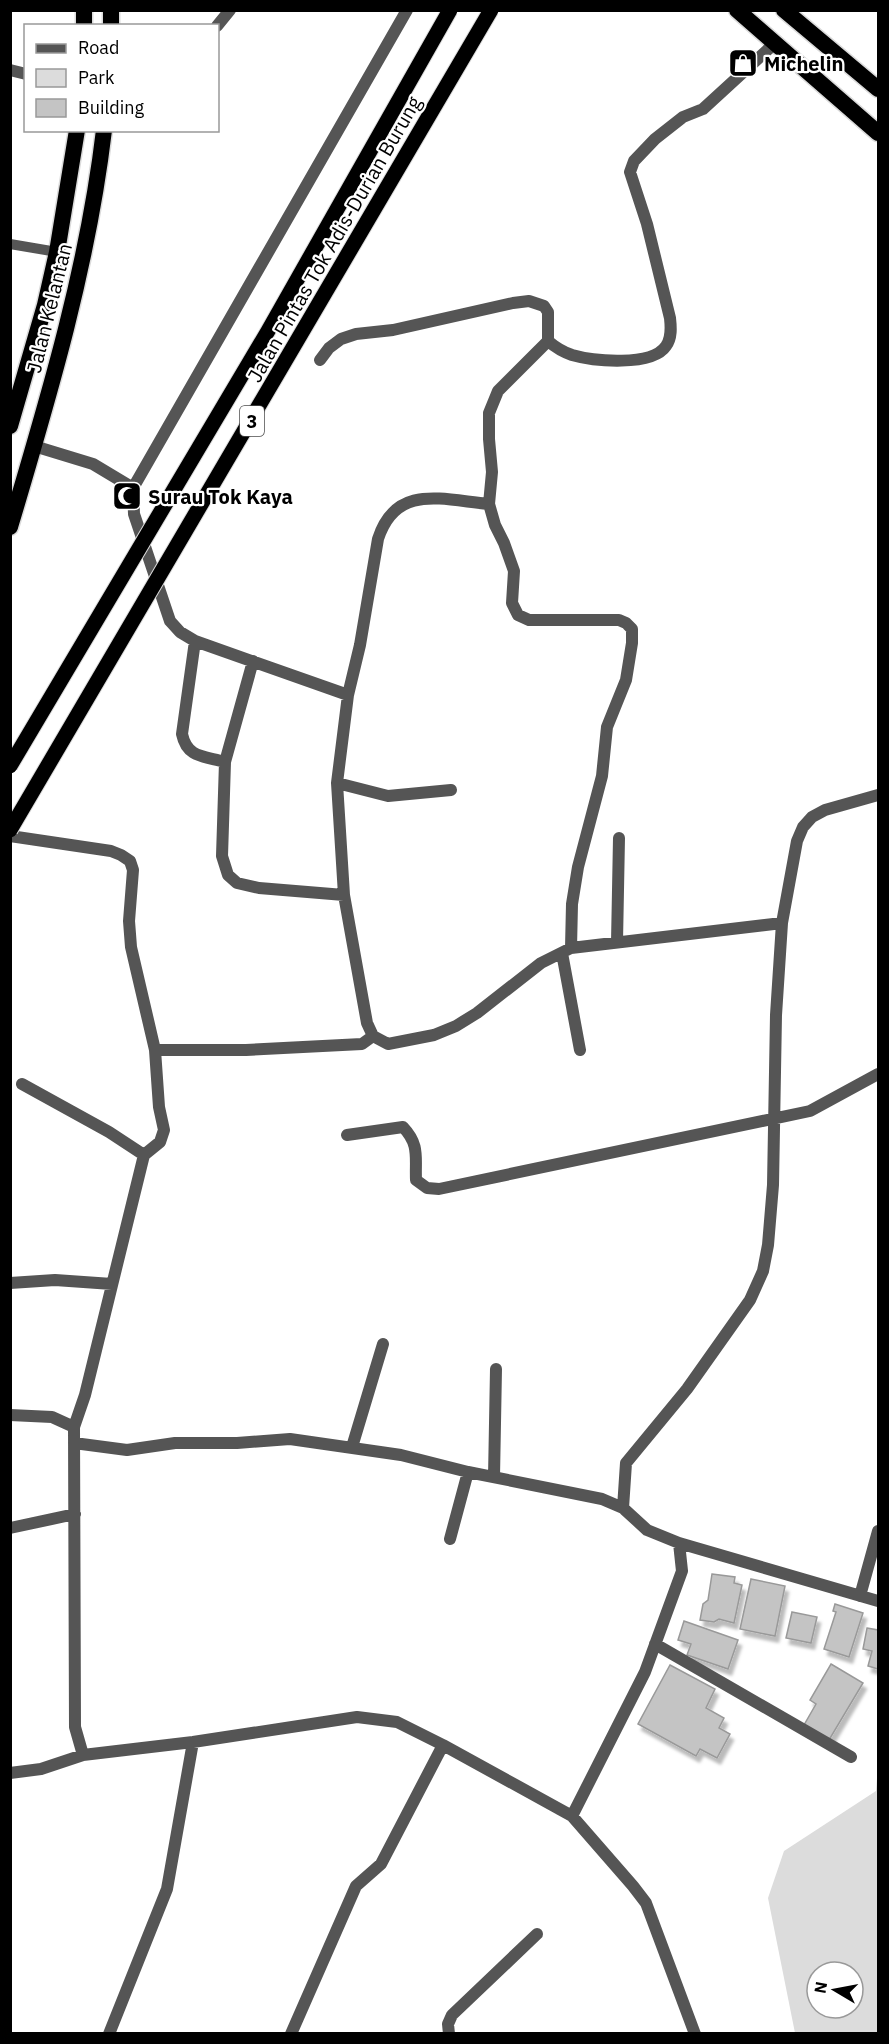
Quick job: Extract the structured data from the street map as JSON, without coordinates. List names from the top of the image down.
{
  "streets": {
    "highway": ["Jalan Kelantan"],
    "main road": ["Jalan Pintas Tok Adis-Durian Burung", "3"]
  },
  "places": {
    "shop": ["Michelin"],
    "mosque": ["Surau Tok Kaya"]
  },
  "legend": ["Road", "Park", "Building"],
  "north": "left"
}
